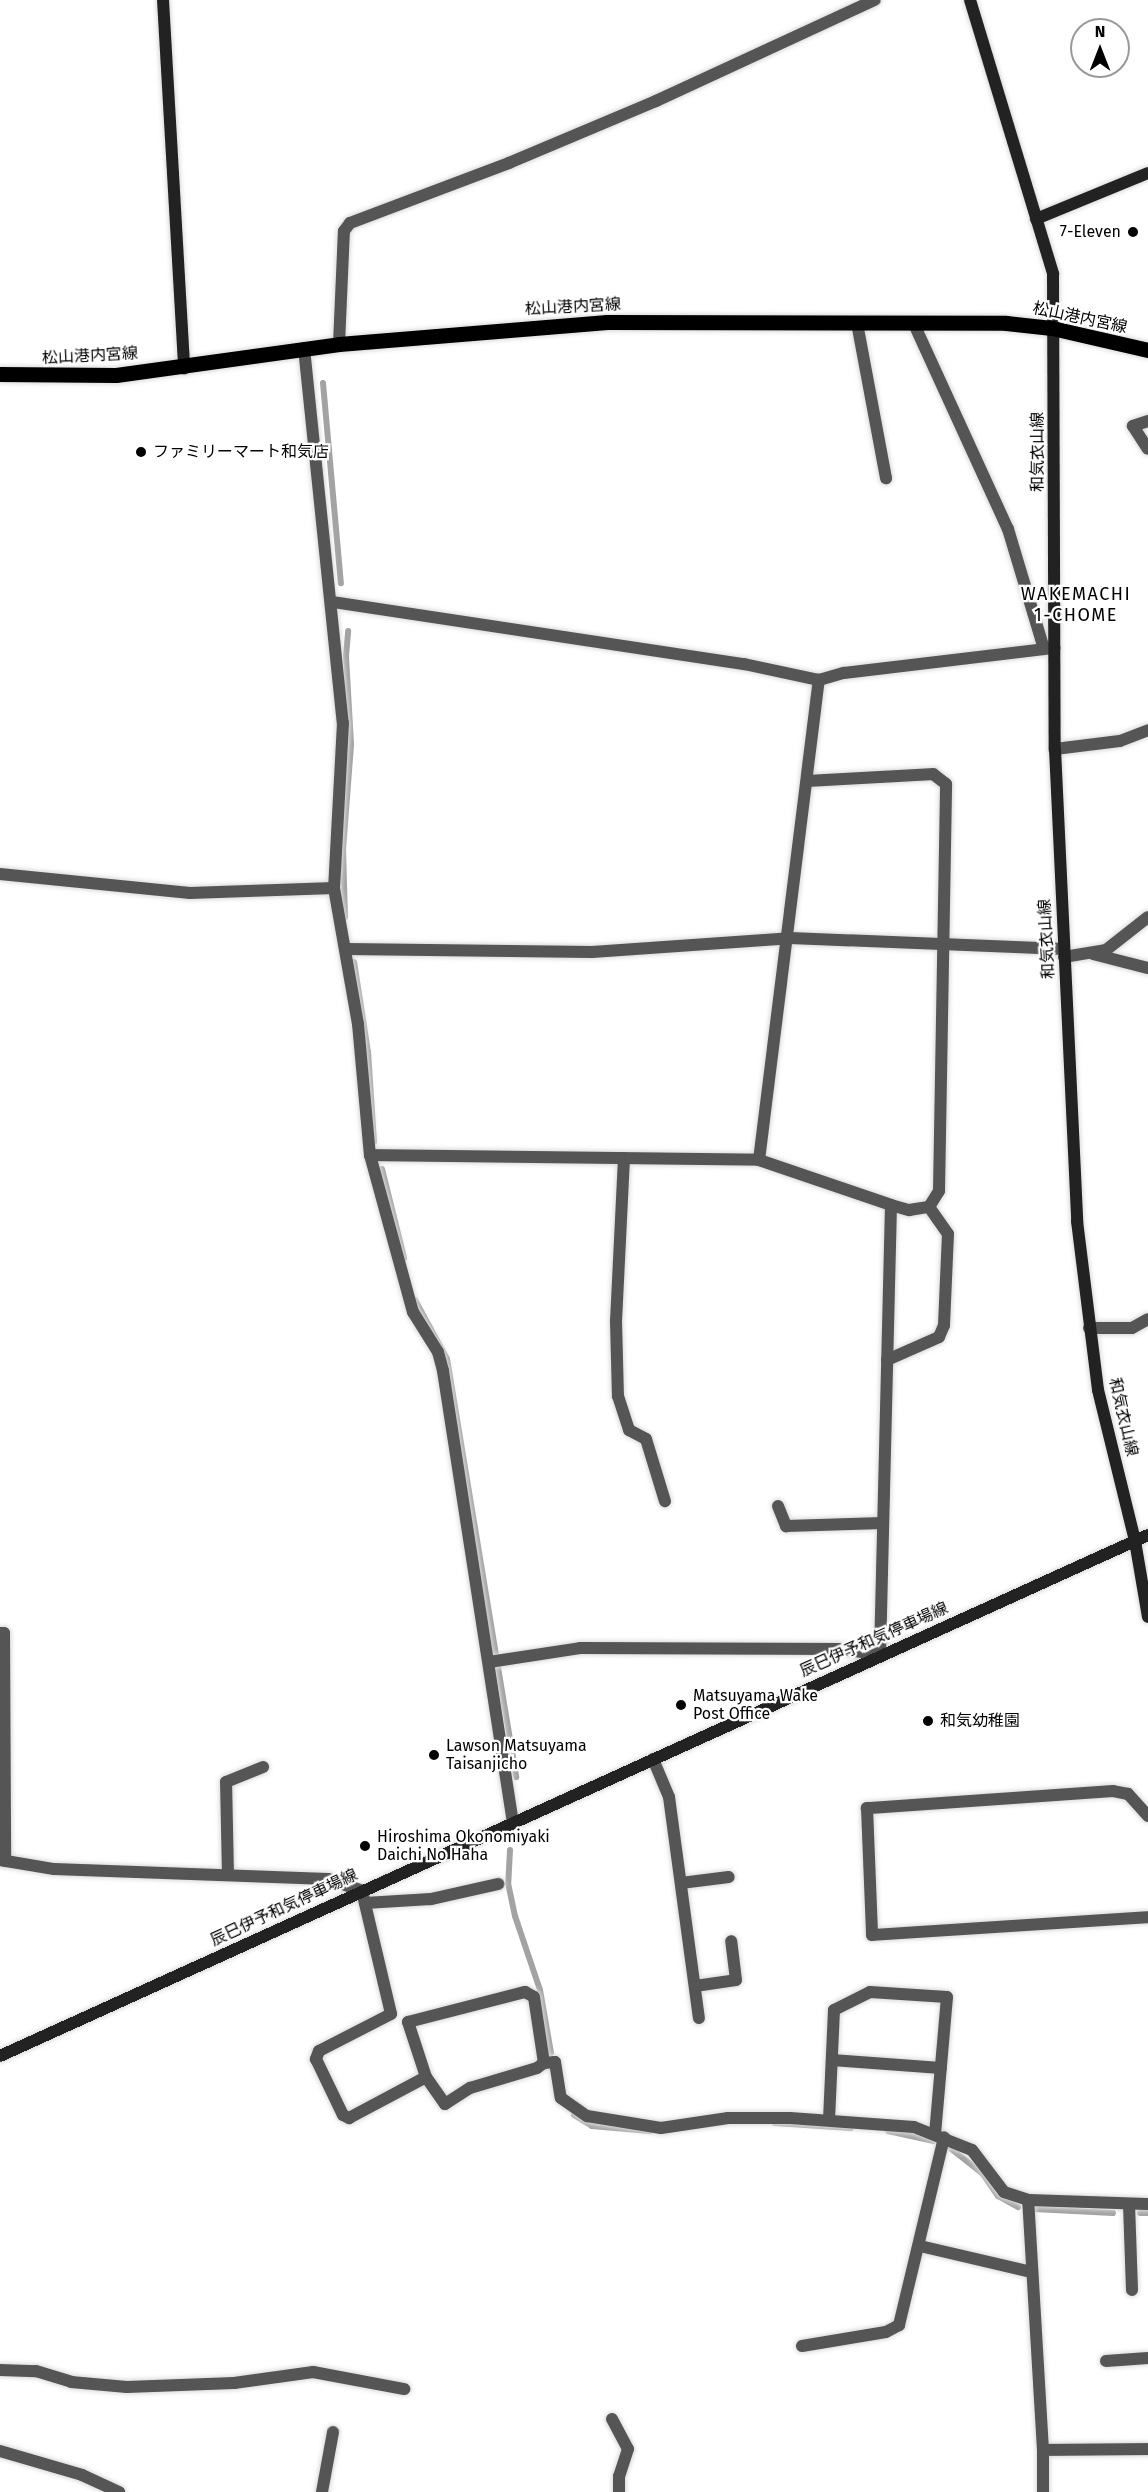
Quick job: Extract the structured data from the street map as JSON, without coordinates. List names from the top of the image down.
{
  "streets": {
    "main road": ["松山港内宮線", "和気衣山線", "辰巳伊予和気停車場線"]
  },
  "crossings": [
    ["松山港内宮線", "和気衣山線"],
    ["和気衣山線", "辰巳伊予和気停車場線"]
  ],
  "districts": ["WAKEMACHI 1-CHOME"],
  "places": [
    "7-Eleven",
    "ファミリーマート和気店",
    "Matsuyama Wake Post Office",
    "和気幼稚園",
    "Lawson Matsuyama Taisanjicho",
    "Hiroshima Okonomiyaki Daichi No Haha"
  ],
  "north": "top"
}
